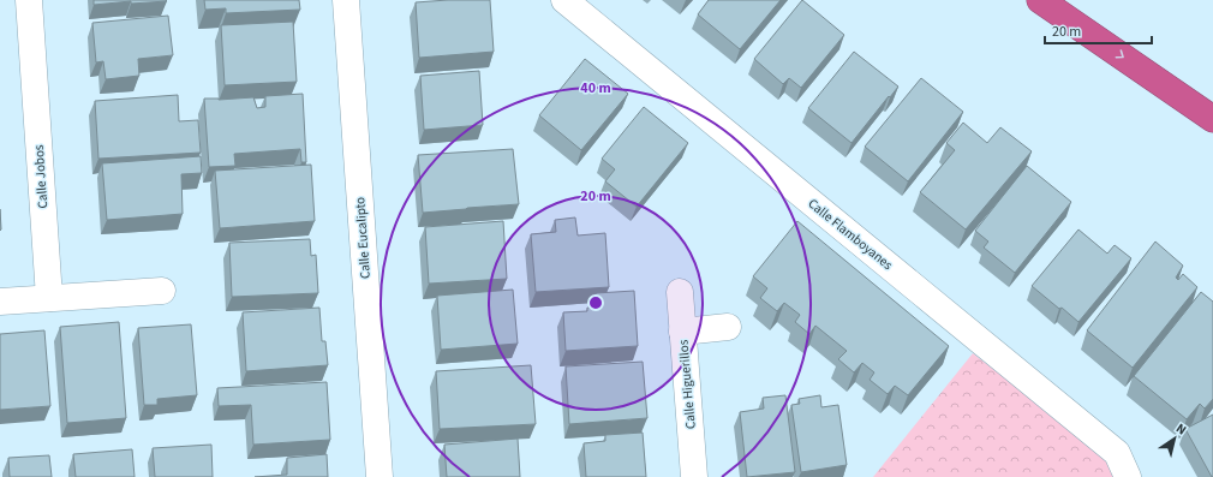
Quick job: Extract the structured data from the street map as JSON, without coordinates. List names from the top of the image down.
{
  "streets": {
    "street": [
      "Calle Jobos",
      "Calle Flamboyanes",
      "Calle Eucalipto",
      "Calle Higuerillos"
    ]
  },
  "scale_bar": "20 m",
  "north": "top right",
  "rings": ["40 m", "20 m"]
}
